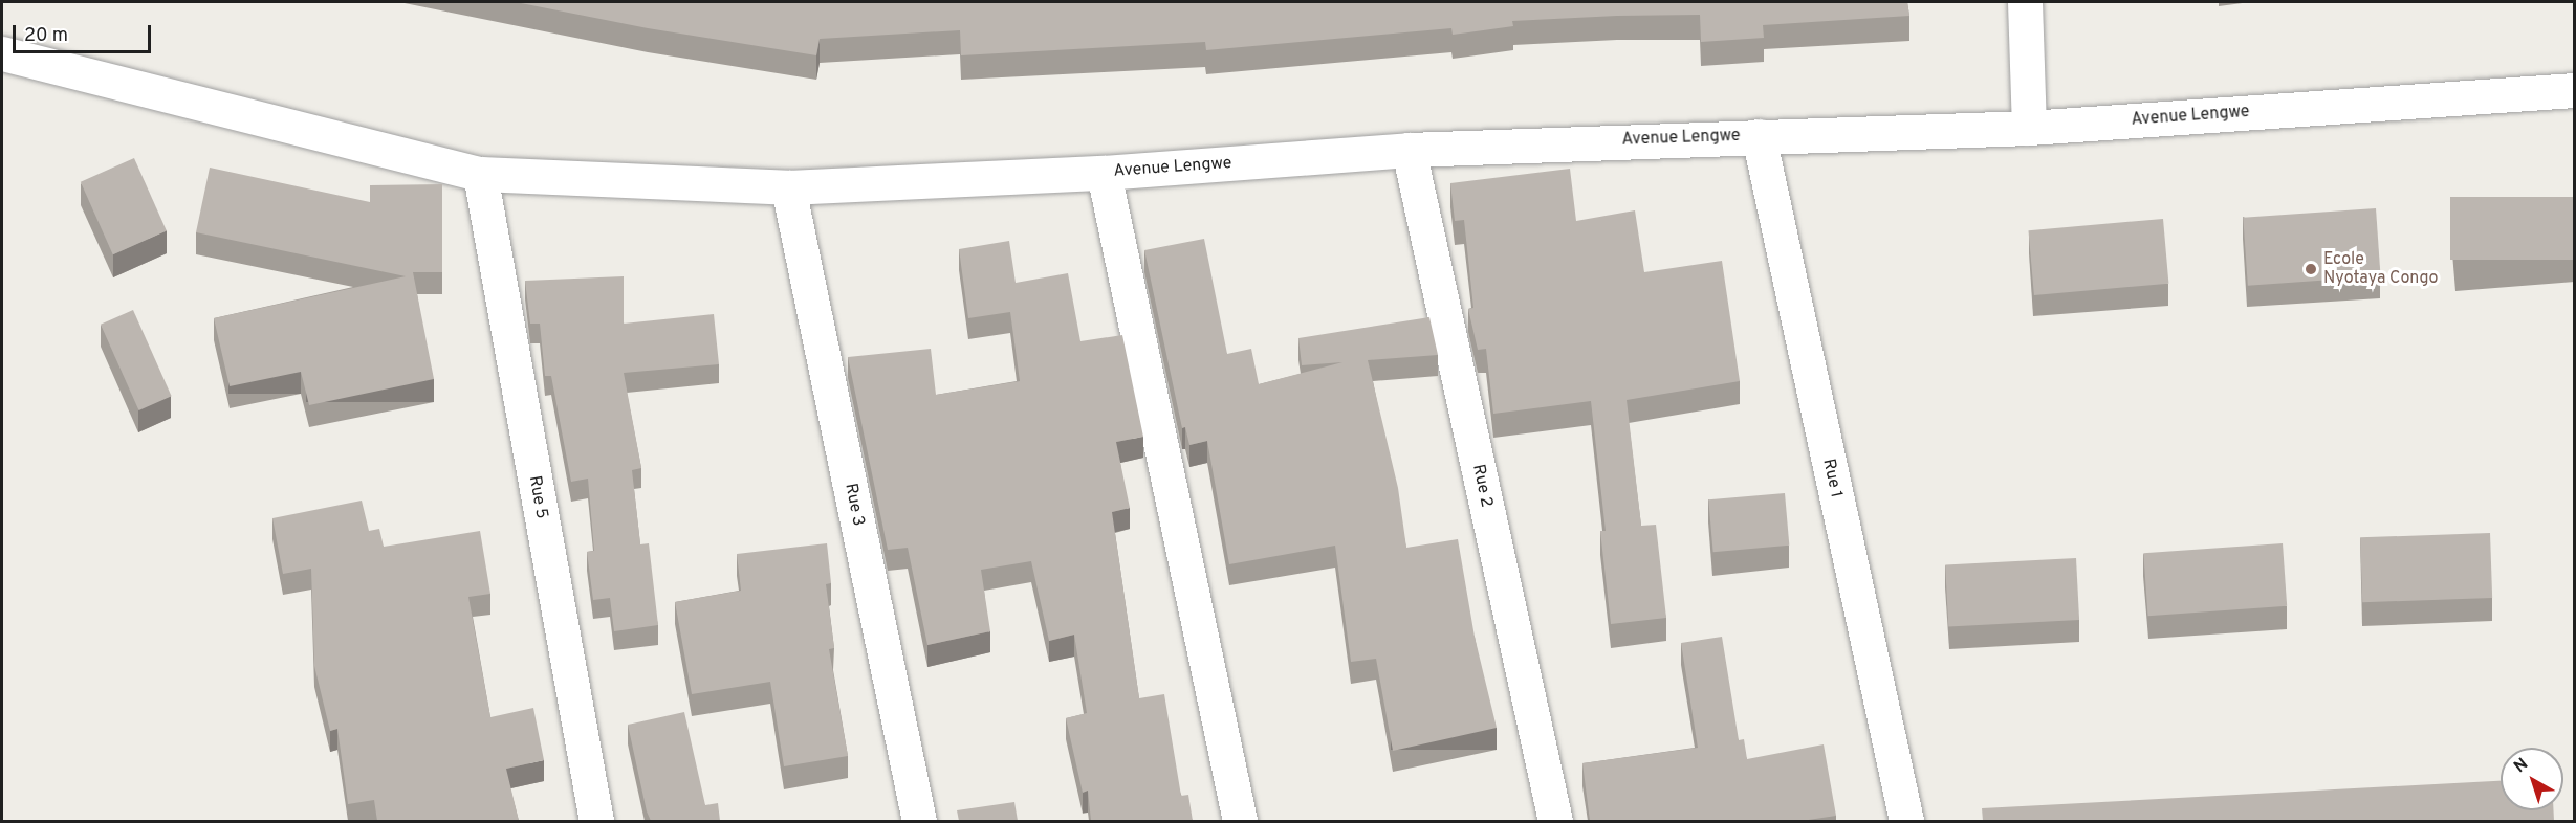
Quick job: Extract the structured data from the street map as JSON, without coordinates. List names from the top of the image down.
{
  "streets": {
    "street": [
      "Avenue Lengwe",
      "Rue 1",
      "Rue 2",
      "Rue 5",
      "Rue 3"
    ]
  },
  "crossings": [
    ["Avenue Lengwe", "Rue 1"],
    ["Avenue Lengwe", "Rue 2"],
    ["Avenue Lengwe", "Rue 5"],
    ["Avenue Lengwe", "Rue 3"]
  ],
  "places": ["Ecole Nyotaya Congo"],
  "scale_bar": "20 m",
  "north": "top left"
}
